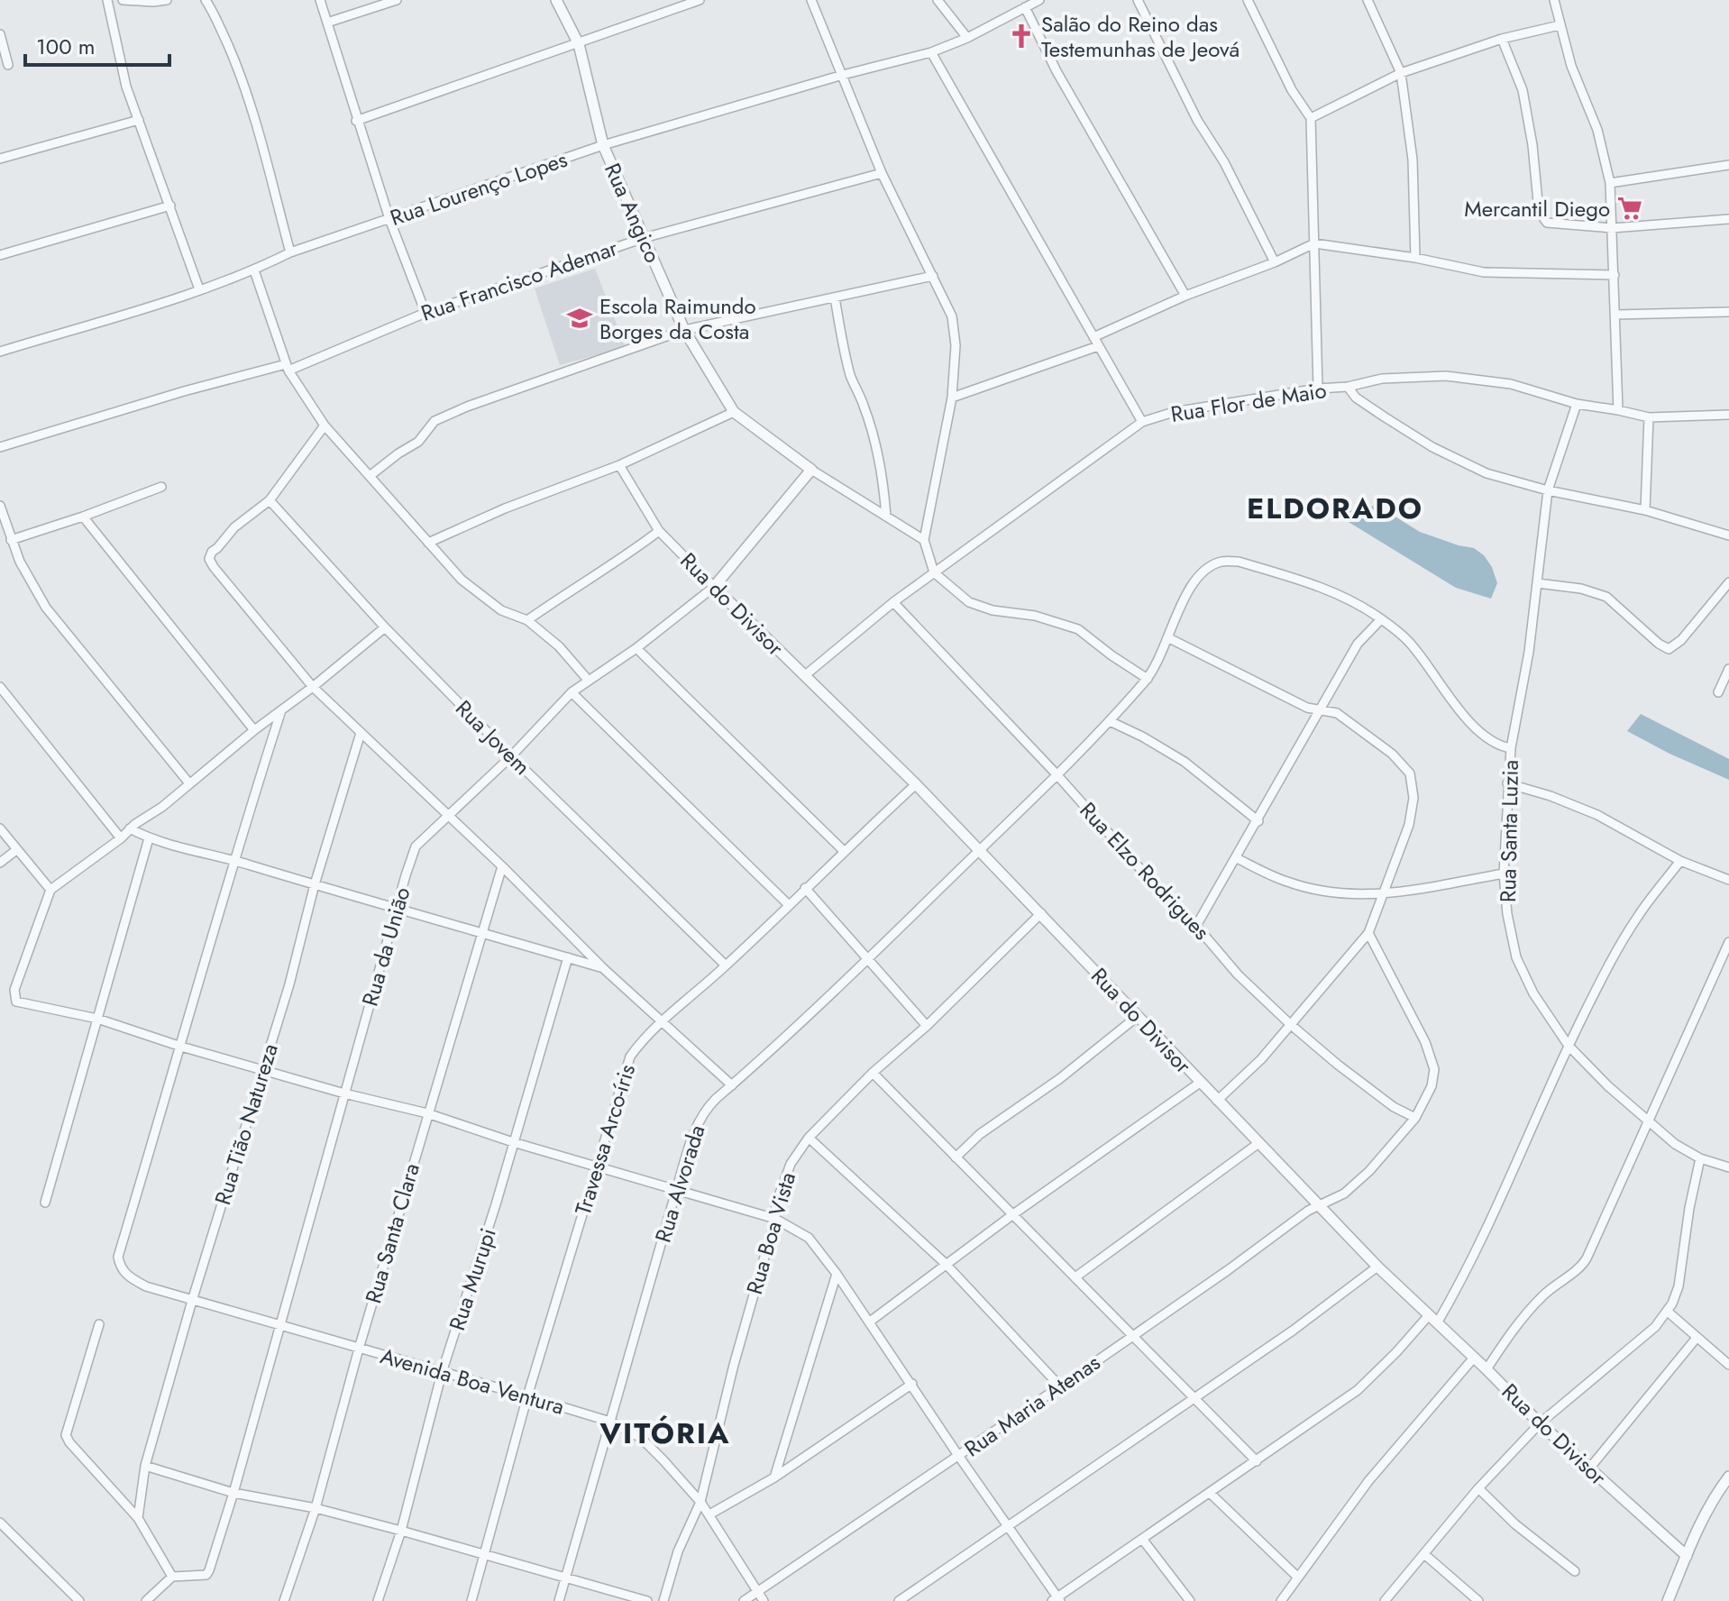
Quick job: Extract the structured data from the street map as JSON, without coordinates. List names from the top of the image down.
{
  "streets": {
    "street": [
      "Rua Lourenço Lopes",
      "Rua Angico",
      "Rua Francisco Ademar",
      "Rua Flor de Maio",
      "Rua do Divisor",
      "Rua Jovem",
      "Rua Santa Luzia",
      "Rua Elzo Rodrigues",
      "Rua da União",
      "Rua Tião Natureza",
      "Travessa Arco-íris",
      "Rua Alvorada",
      "Rua Santa Clara",
      "Rua Boa Vista",
      "Rua Murupi",
      "Avenida Boa Ventura",
      "Rua Maria Atenas"
    ]
  },
  "crossings": [
    ["Rua Lourenço Lopes", "Rua Angico"],
    ["Rua Angico", "Rua Francisco Ademar"],
    ["Rua Angico", "Rua da União"],
    ["Rua Flor de Maio", "Rua do Divisor"],
    ["Rua Flor de Maio", "Rua Santa Luzia"],
    ["Rua Flor de Maio", "Rua Elzo Rodrigues"],
    ["Rua do Divisor", "Rua da União"],
    ["Rua do Divisor", "Travessa Arco-íris"],
    ["Rua do Divisor", "Rua Alvorada"],
    ["Rua do Divisor", "Rua Boa Vista"],
    ["Rua do Divisor", "Rua Maria Atenas"],
    ["Rua Jovem", "Rua da União"],
    ["Rua Jovem", "Travessa Arco-íris"],
    ["Rua Elzo Rodrigues", "Rua Alvorada"],
    ["Rua Elzo Rodrigues", "Rua Maria Atenas"],
    ["Rua da União", "Avenida Boa Ventura"],
    ["Rua Tião Natureza", "Avenida Boa Ventura"],
    ["Travessa Arco-íris", "Avenida Boa Ventura"],
    ["Rua Alvorada", "Avenida Boa Ventura"],
    ["Rua Santa Clara", "Avenida Boa Ventura"],
    ["Rua Boa Vista", "Avenida Boa Ventura"],
    ["Rua Murupi", "Avenida Boa Ventura"],
    ["Avenida Boa Ventura", "Rua Maria Atenas"]
  ],
  "districts": ["ELDORADO", "VITÓRIA"],
  "places": {
    "church": ["Salão do Reino das Testemunhas de Jeová"],
    "supermarket": ["Mercantil Diego"],
    "school or university": ["Escola Raimundo Borges da Costa"]
  },
  "scale_bar": "100 m"
}
